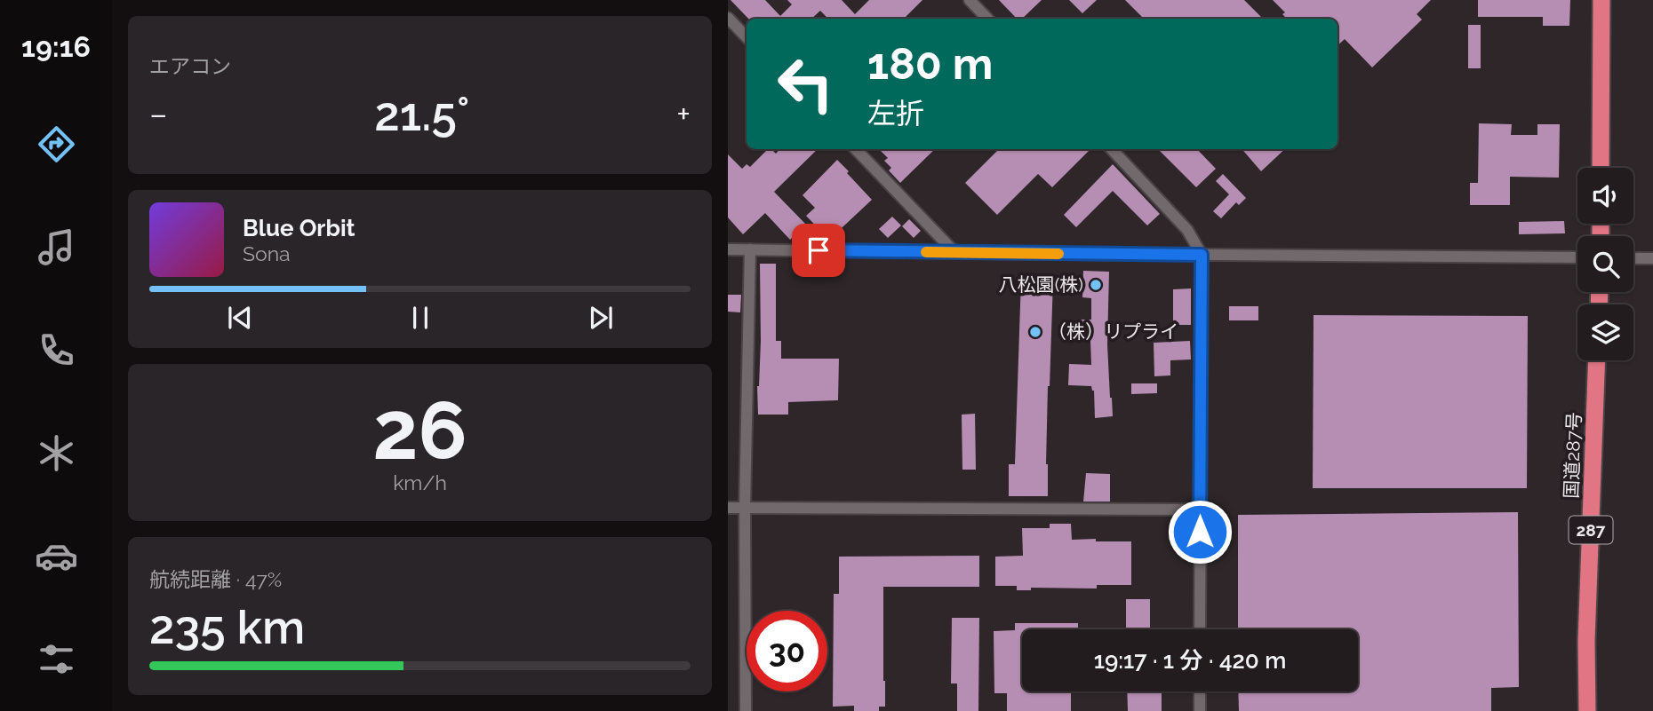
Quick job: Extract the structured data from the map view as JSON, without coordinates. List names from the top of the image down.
{
  "streets": {
    "highway": ["国道287号", "287"]
  },
  "places": ["八松園(株)", "（株）リプライ"],
  "page": {
    "tabs": "19:16",
    "tile": [
      "エアコン",
      ["26", "km/h"],
      ["航続距離 · 47%", "235 km"]
    ],
    "turn": ["180 m", "左折"],
    "heat": ["−", "21.5°", "+"],
    "song": ["Blue Orbit", "Sona"],
    "limit": "30",
    "trip": "19:17 · 1 分 · 420 m"
  }
}
